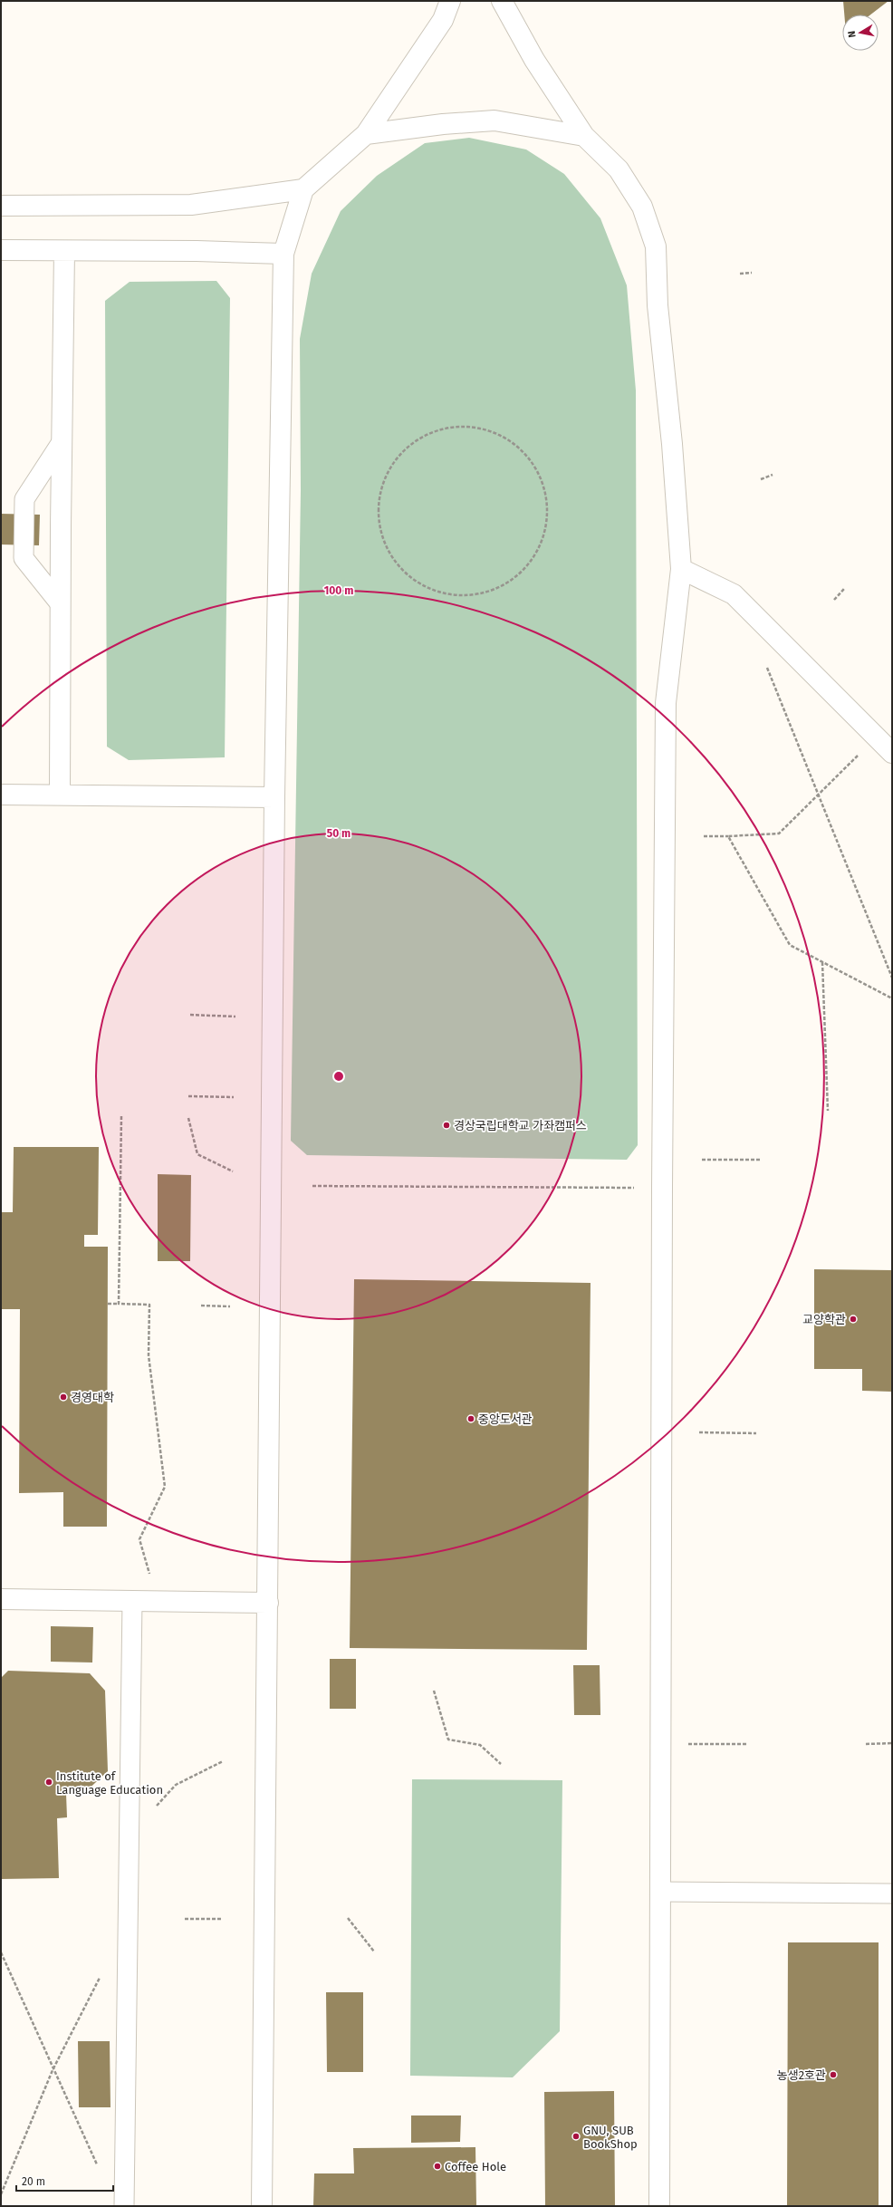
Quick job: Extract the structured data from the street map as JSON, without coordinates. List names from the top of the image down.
{
  "places": [
    "경상국립대학교 가좌캠퍼스",
    "교양학관",
    "경영대학",
    "중앙도서관",
    "Institute of Language Education",
    "농생2호관",
    "GNU, SUB BookShop",
    "Coffee Hole"
  ],
  "scale_bar": "20 m",
  "north": "left",
  "rings": ["100 m", "50 m"]
}
